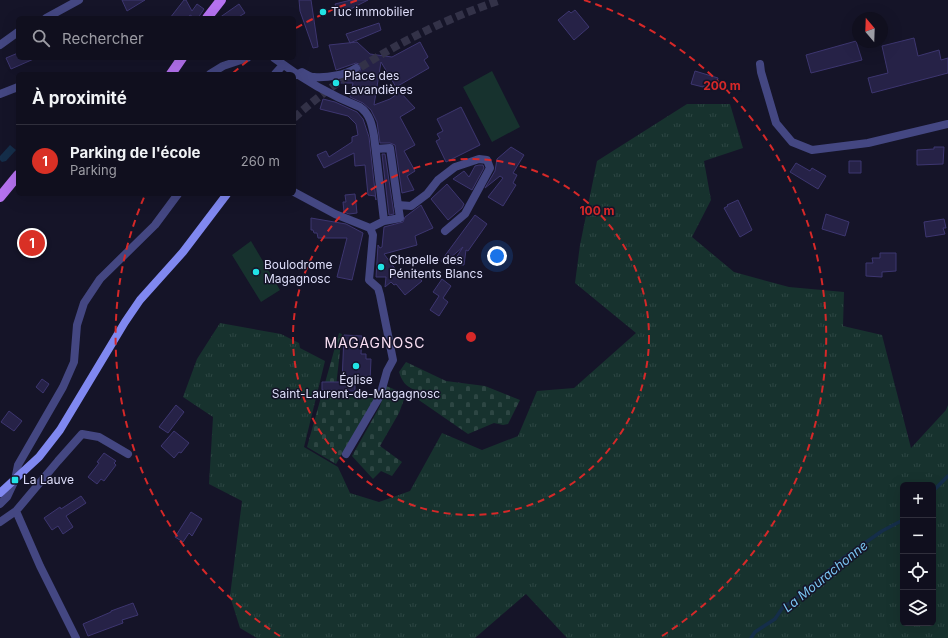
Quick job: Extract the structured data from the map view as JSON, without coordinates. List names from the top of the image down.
{
  "districts": ["MAGAGNOSC"],
  "water": ["La Mourachonne"],
  "places": {
    "other": [
      "Tuc immobilier",
      "Place des Lavandières",
      "Chapelle des Pénitents Blancs",
      "Boulodrome Magagnosc",
      "Église Saint-Laurent-de-Magagnosc"
    ],
    "transit": ["La Lauve"]
  },
  "north": "top",
  "page": {
    "search": "Rechercher",
    "heading": "À proximité",
    "list": [
      {
        "mark": "1",
        "name": "Parking de l'école",
        "note": "Parking",
        "value": "260 m"
      }
    ],
    "pins": "1",
    "map_buttons": ["+", "−"]
  },
  "rings": ["200 m", "100 m"]
}
